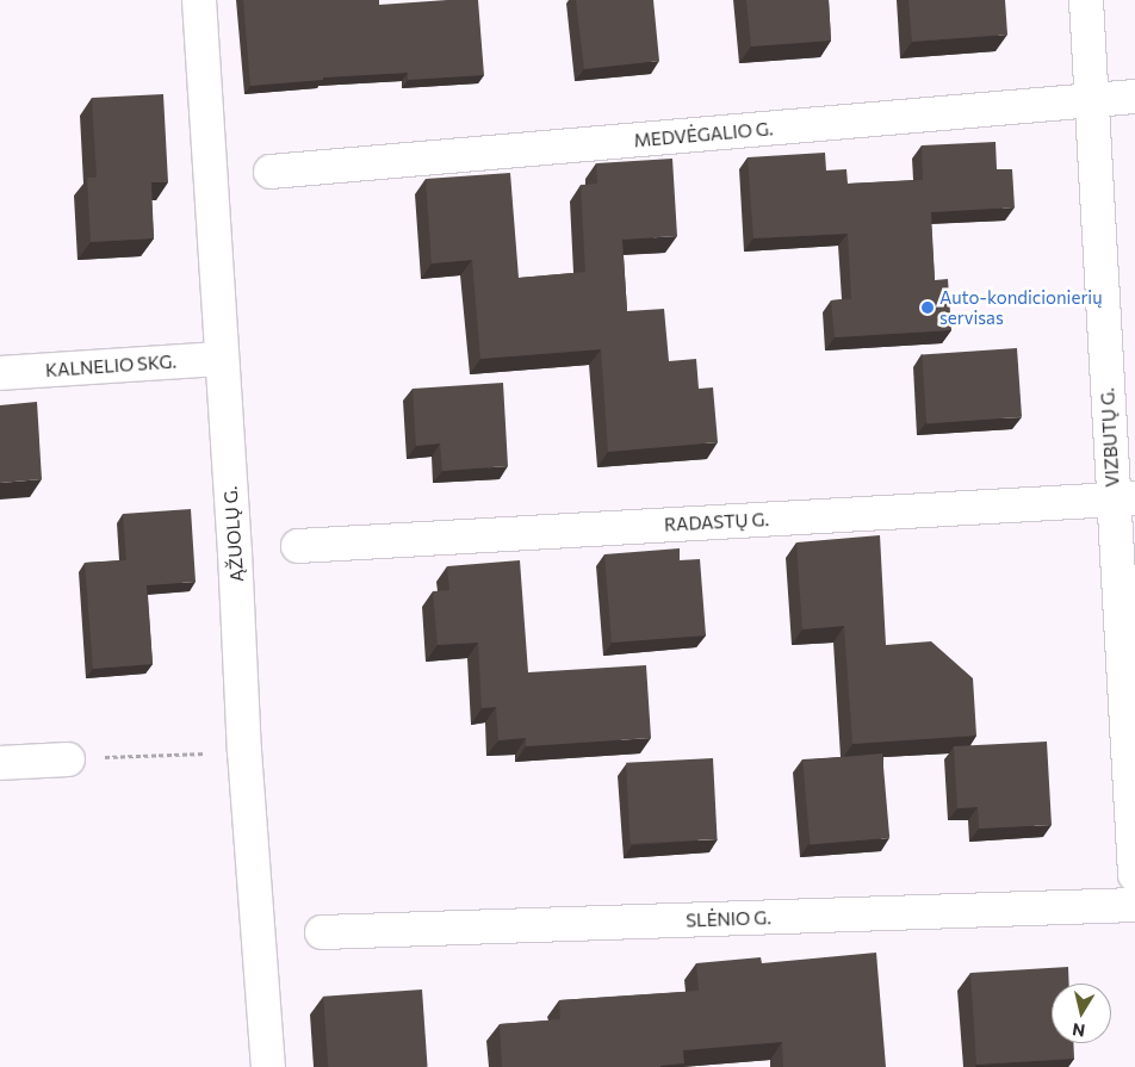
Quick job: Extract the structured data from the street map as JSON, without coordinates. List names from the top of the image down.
{
  "streets": {
    "street": [
      "MEDVĖGALIO G.",
      "KALNELIO SKG.",
      "VIZBUTŲ G.",
      "RADASTŲ G.",
      "ĄŽUOLŲ G.",
      "SLĖNIO G."
    ]
  },
  "crossings": [
    ["MEDVĖGALIO G.", "VIZBUTŲ G."],
    ["KALNELIO SKG.", "ĄŽUOLŲ G."],
    ["VIZBUTŲ G.", "RADASTŲ G."]
  ],
  "places": ["Auto-kondicionierių servisas"],
  "north": "bottom"
}
